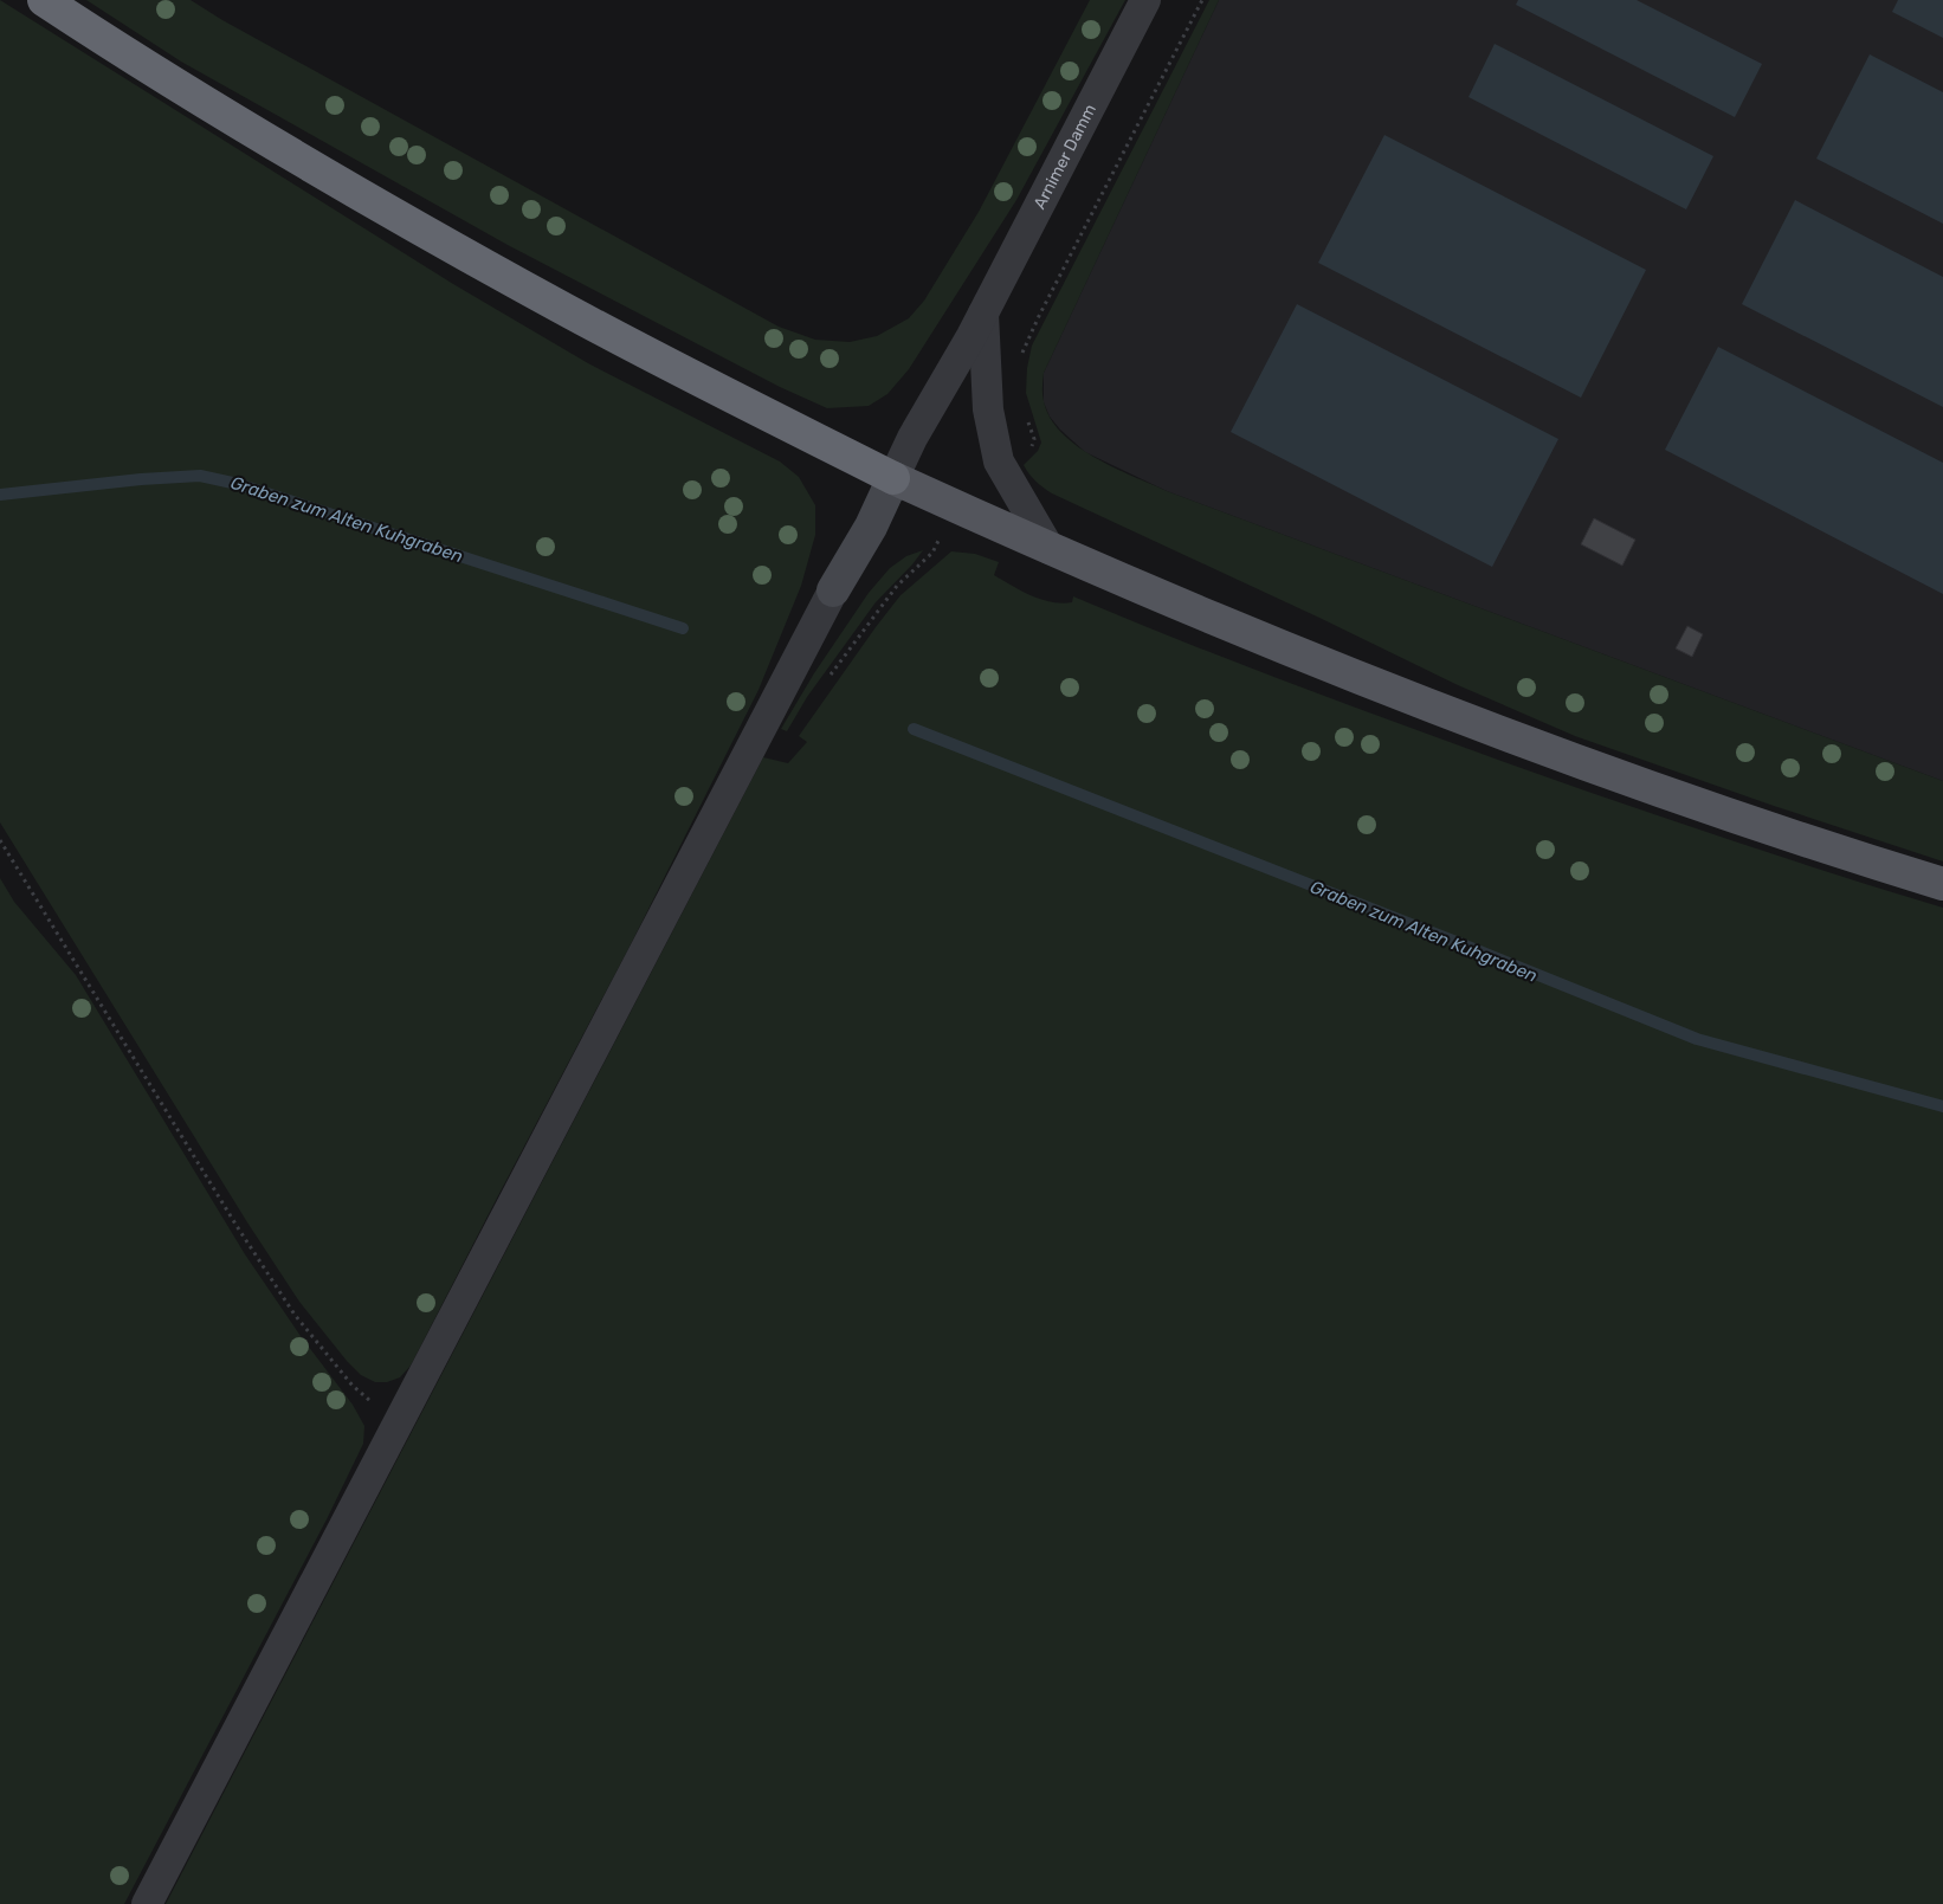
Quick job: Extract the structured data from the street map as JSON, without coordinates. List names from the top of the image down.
{
  "streets": {
    "street": ["Arnimer Damm"]
  },
  "water": ["Graben zum Alten Kuhgraben"]
}
